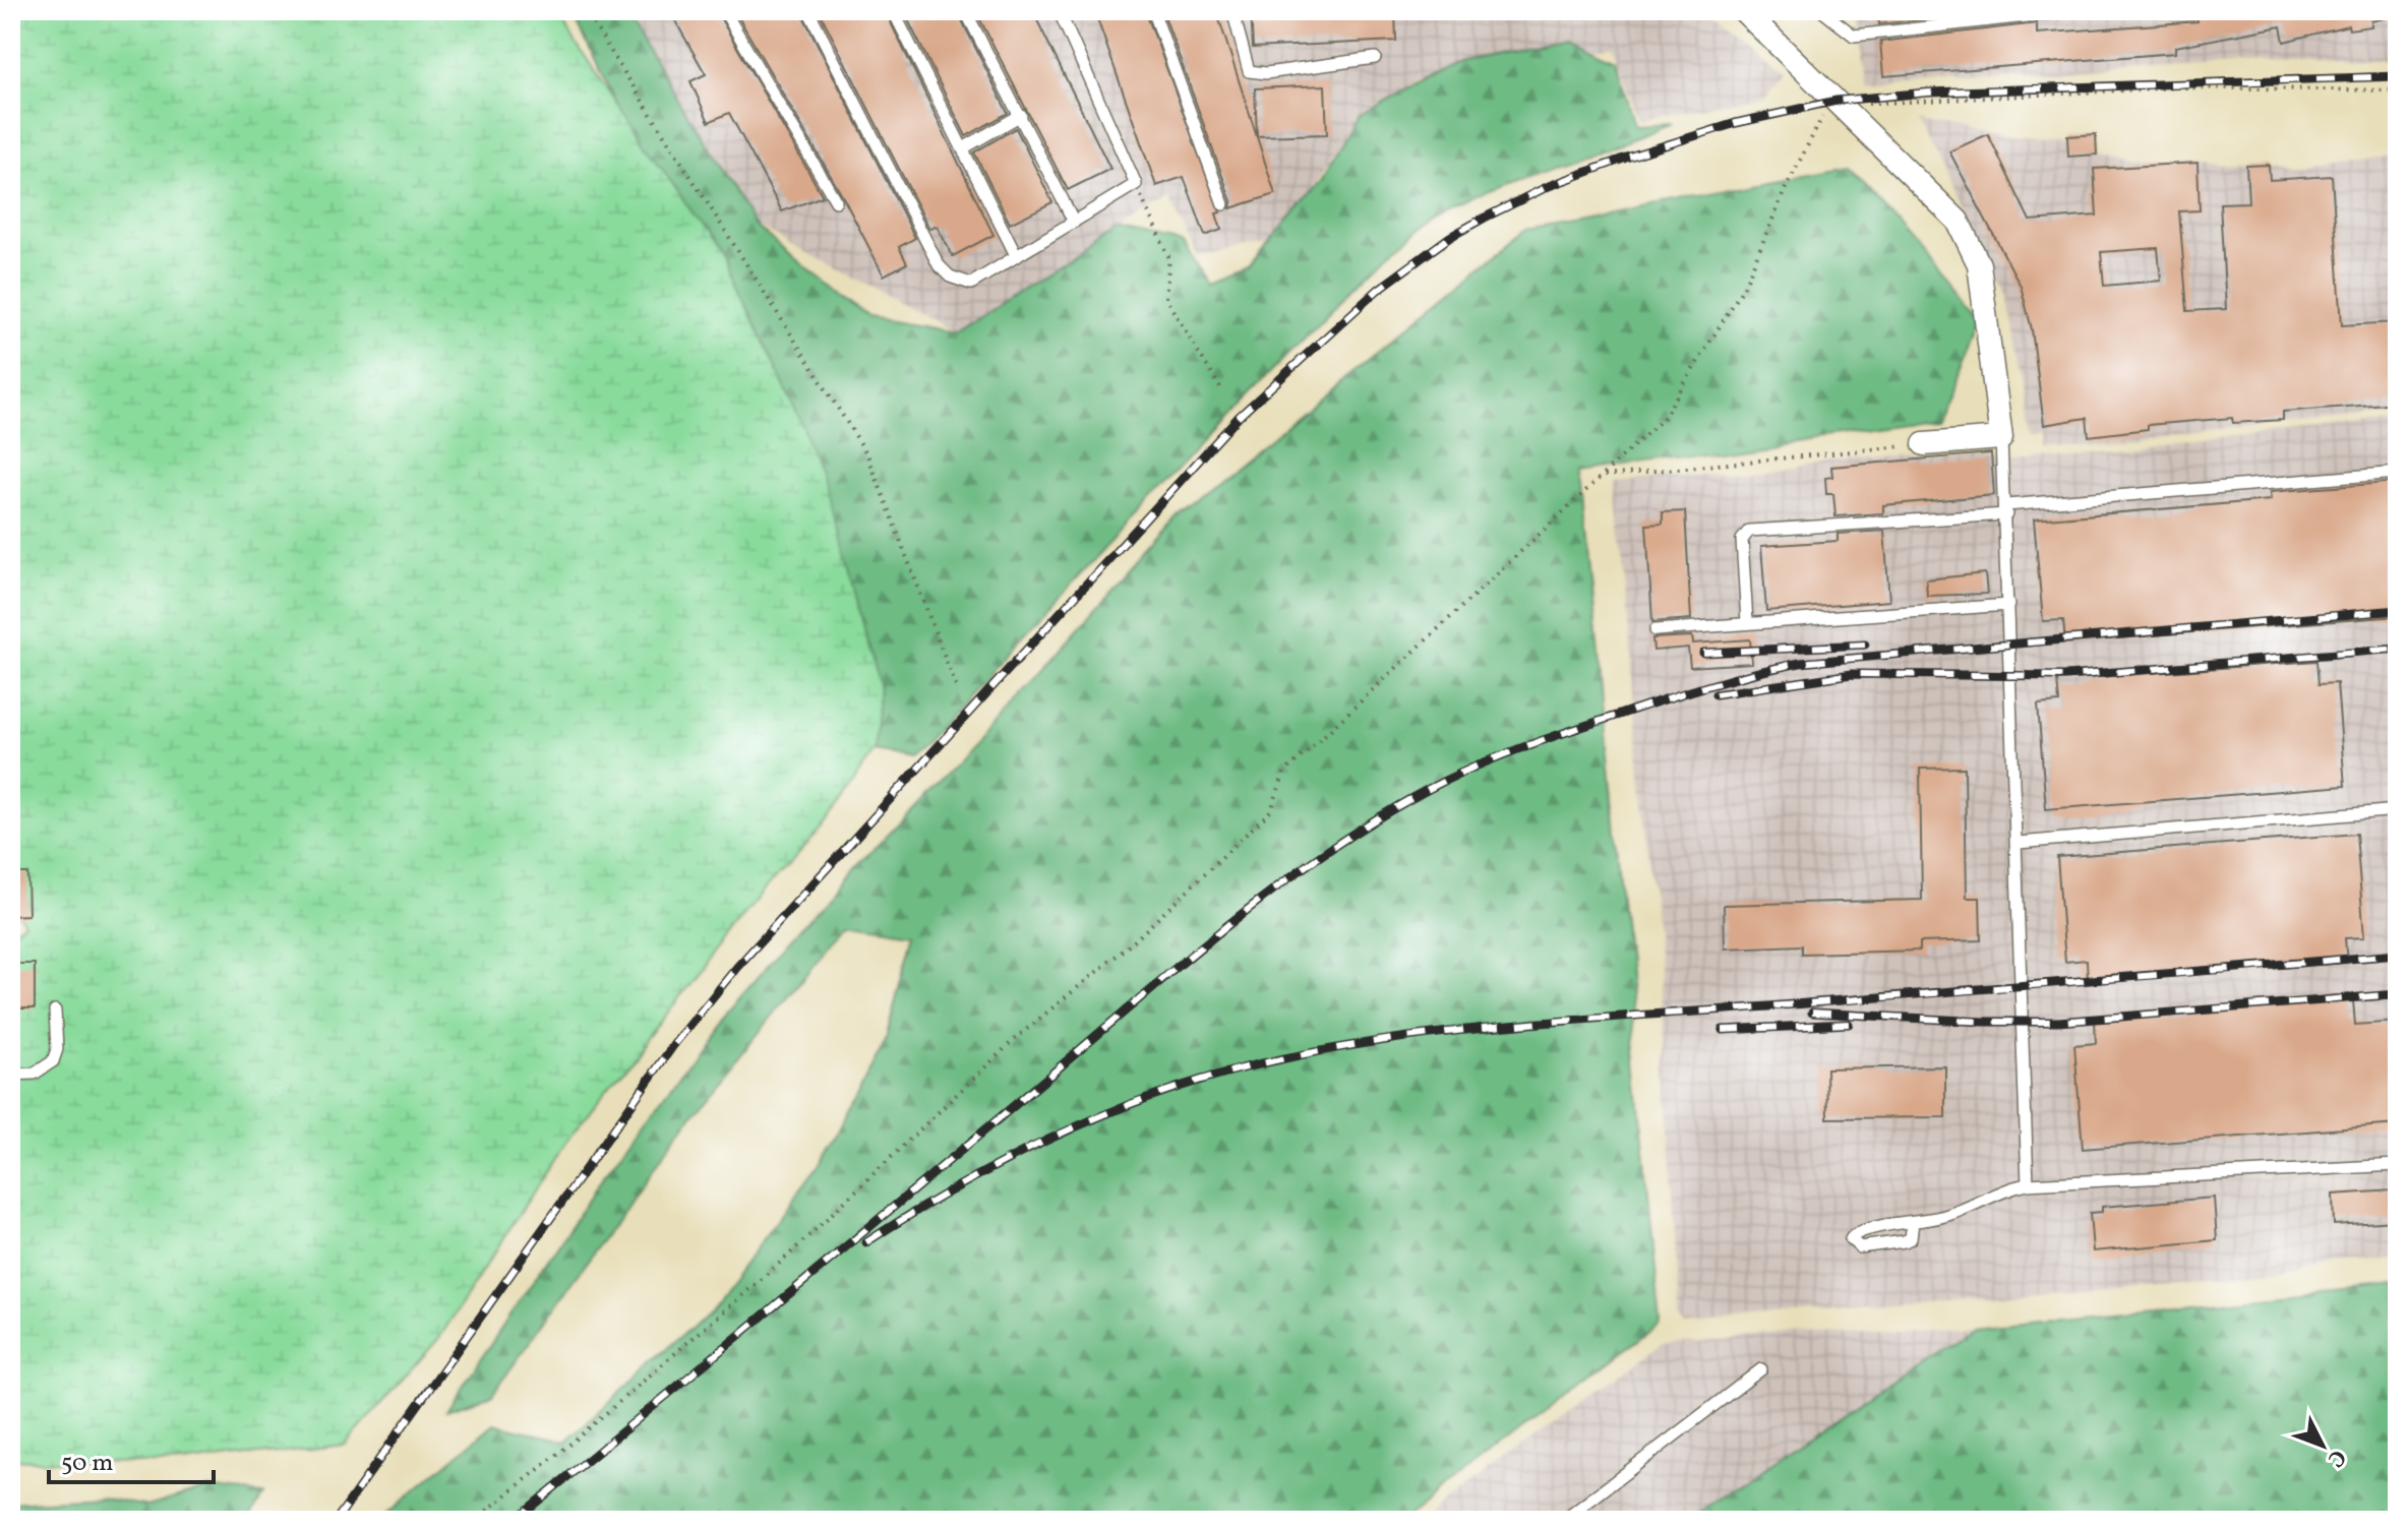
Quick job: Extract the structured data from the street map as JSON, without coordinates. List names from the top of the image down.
{
  "scale_bar": "50 m",
  "north": "bottom right"
}
